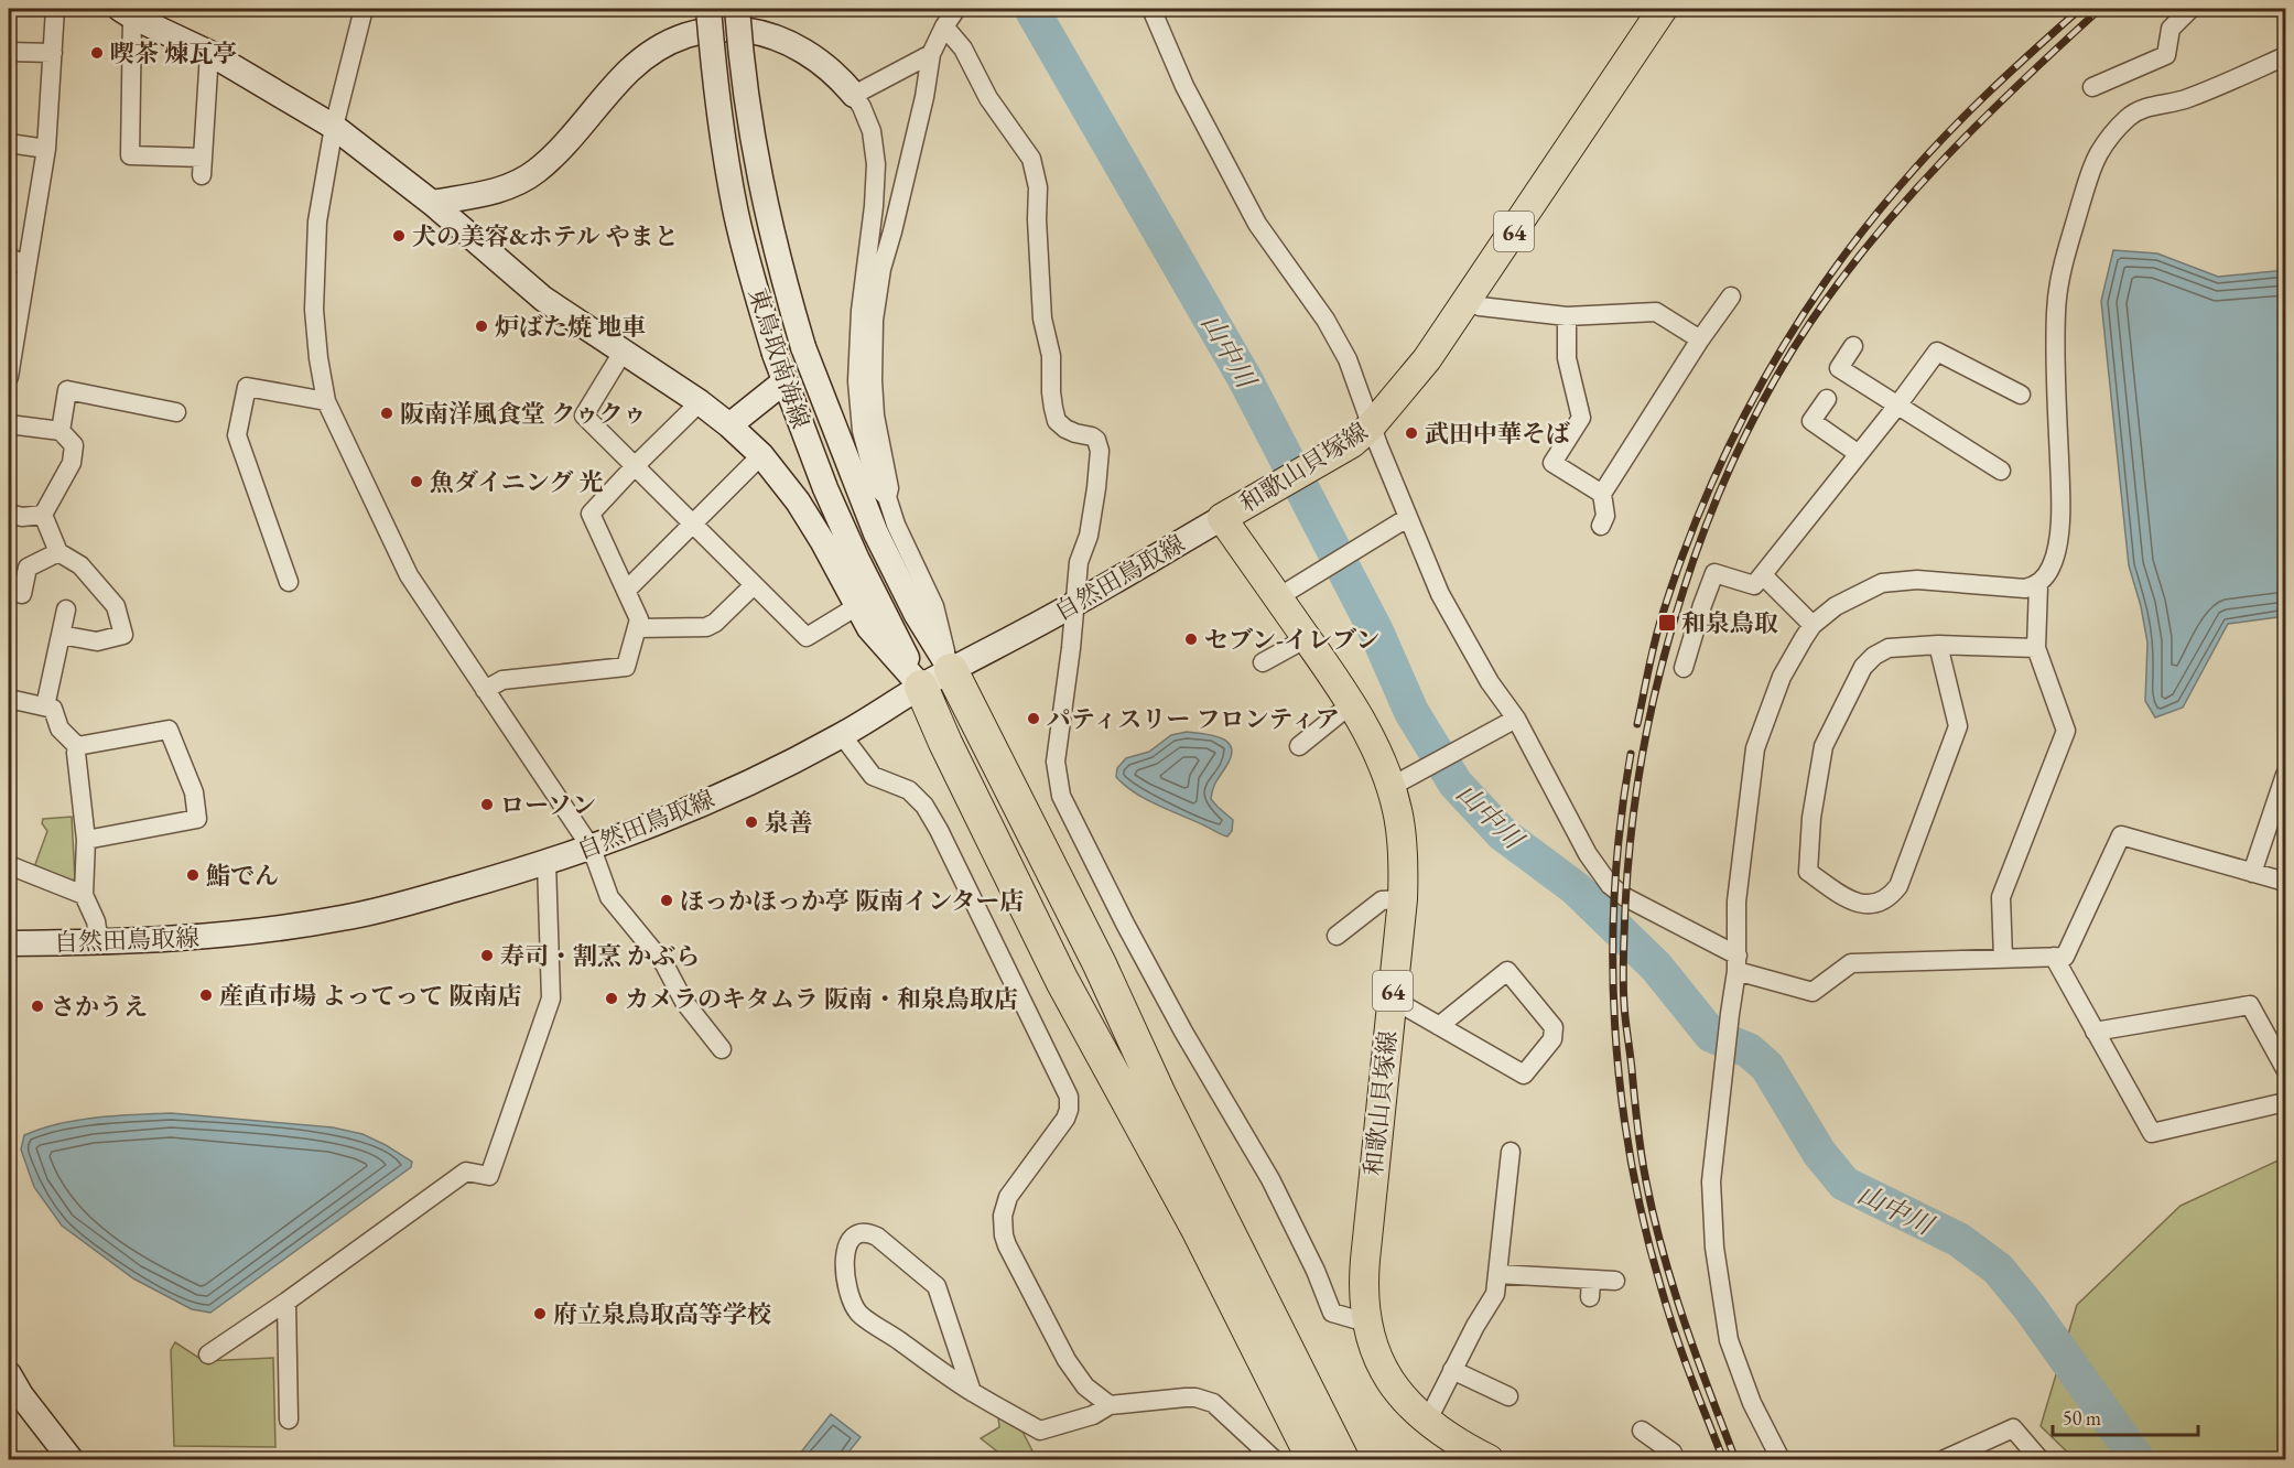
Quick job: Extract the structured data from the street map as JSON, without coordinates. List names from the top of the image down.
{
  "streets": {
    "main road": [
      "64",
      "東鳥取南海線",
      "和歌山貝塚線",
      "自然田鳥取線"
    ]
  },
  "crossings": [
    ["東鳥取南海線", "自然田鳥取線"],
    ["和歌山貝塚線", "自然田鳥取線"]
  ],
  "water": ["山中川"],
  "places": {
    "other": [
      "喫茶 煉瓦亭",
      "犬の美容&ホテル やまと",
      "炉ばた焼 地車",
      "阪南洋風食堂 クゥクゥ",
      "武田中華そば",
      "魚ダイニング 光",
      "セブン-イレブン",
      "パティスリー フロンティア",
      "ローソン",
      "泉善",
      "鮨でん",
      "ほっかほっか亭 阪南インター店",
      "寿司・割烹 かぶら",
      "産直市場 よってって 阪南店",
      "カメラのキタムラ 阪南・和泉鳥取店",
      "さかうえ",
      "府立泉鳥取高等学校"
    ],
    "transit": ["和泉鳥取"]
  },
  "scale_bar": "50 m"
}
